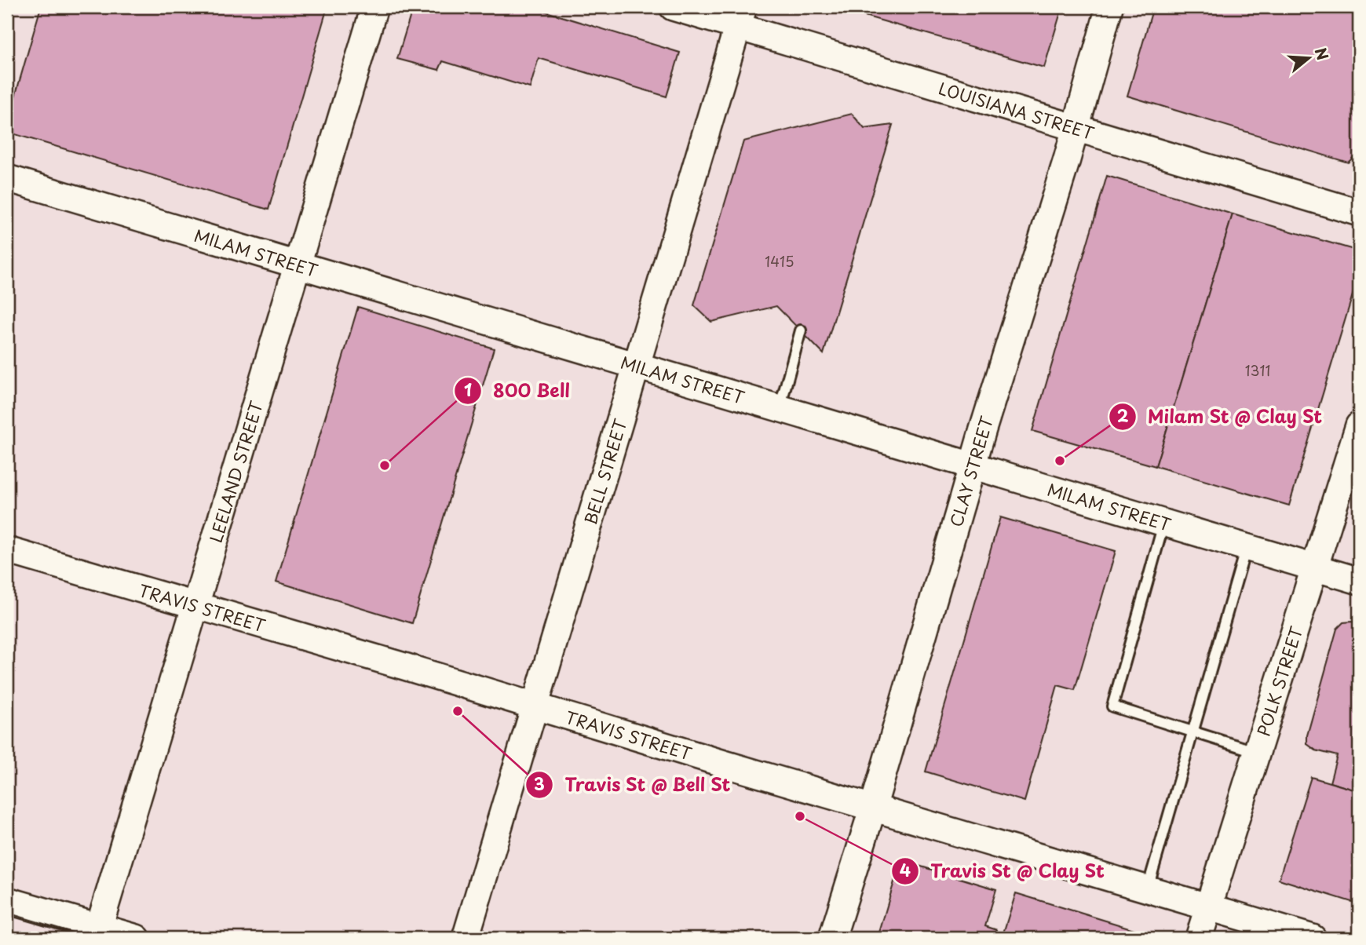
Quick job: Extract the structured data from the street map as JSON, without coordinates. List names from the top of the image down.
{
  "streets": {
    "main road": [
      "LOUISIANA STREET",
      "MILAM STREET",
      "LEELAND STREET",
      "BELL STREET",
      "CLAY STREET",
      "TRAVIS STREET",
      "POLK STREET"
    ]
  },
  "crossings": [
    ["LOUISIANA STREET", "BELL STREET"],
    ["LOUISIANA STREET", "CLAY STREET"],
    ["MILAM STREET", "LEELAND STREET"],
    ["MILAM STREET", "BELL STREET"],
    ["MILAM STREET", "CLAY STREET"],
    ["MILAM STREET", "POLK STREET"],
    ["LEELAND STREET", "TRAVIS STREET"],
    ["BELL STREET", "TRAVIS STREET"],
    ["CLAY STREET", "TRAVIS STREET"],
    ["TRAVIS STREET", "POLK STREET"]
  ],
  "places": [
    "Milam St @ Clay St",
    "800 Bell",
    "Travis St @ Bell St",
    "Travis St @ Clay St"
  ],
  "house_numbers": ["1415", "1311"],
  "north": "right"
}
